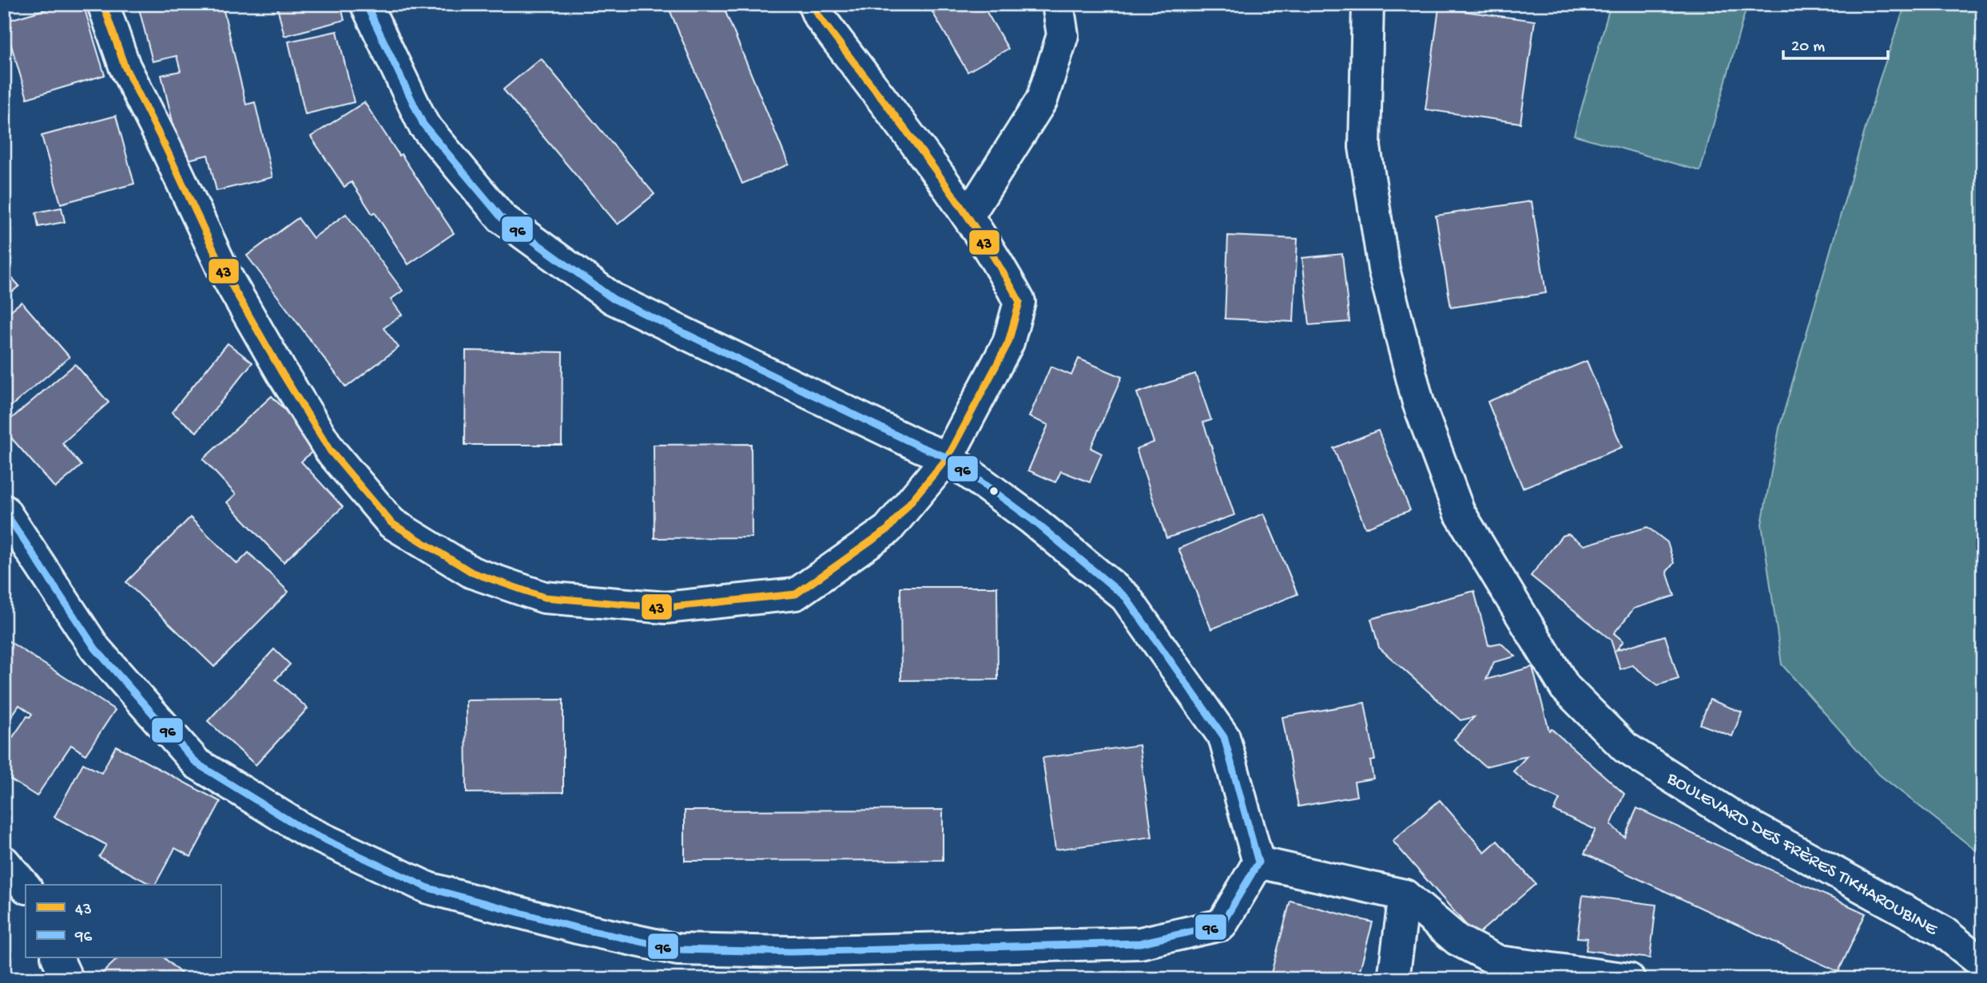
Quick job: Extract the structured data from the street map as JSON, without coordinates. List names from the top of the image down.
{
  "streets": {
    "street": ["BOULEVARD DES FRÈRES TIKHAROUBINE"]
  },
  "lines": ["transit line 43", "transit line 96"],
  "legend": ["43", "96"],
  "scale_bar": "20 m"
}
